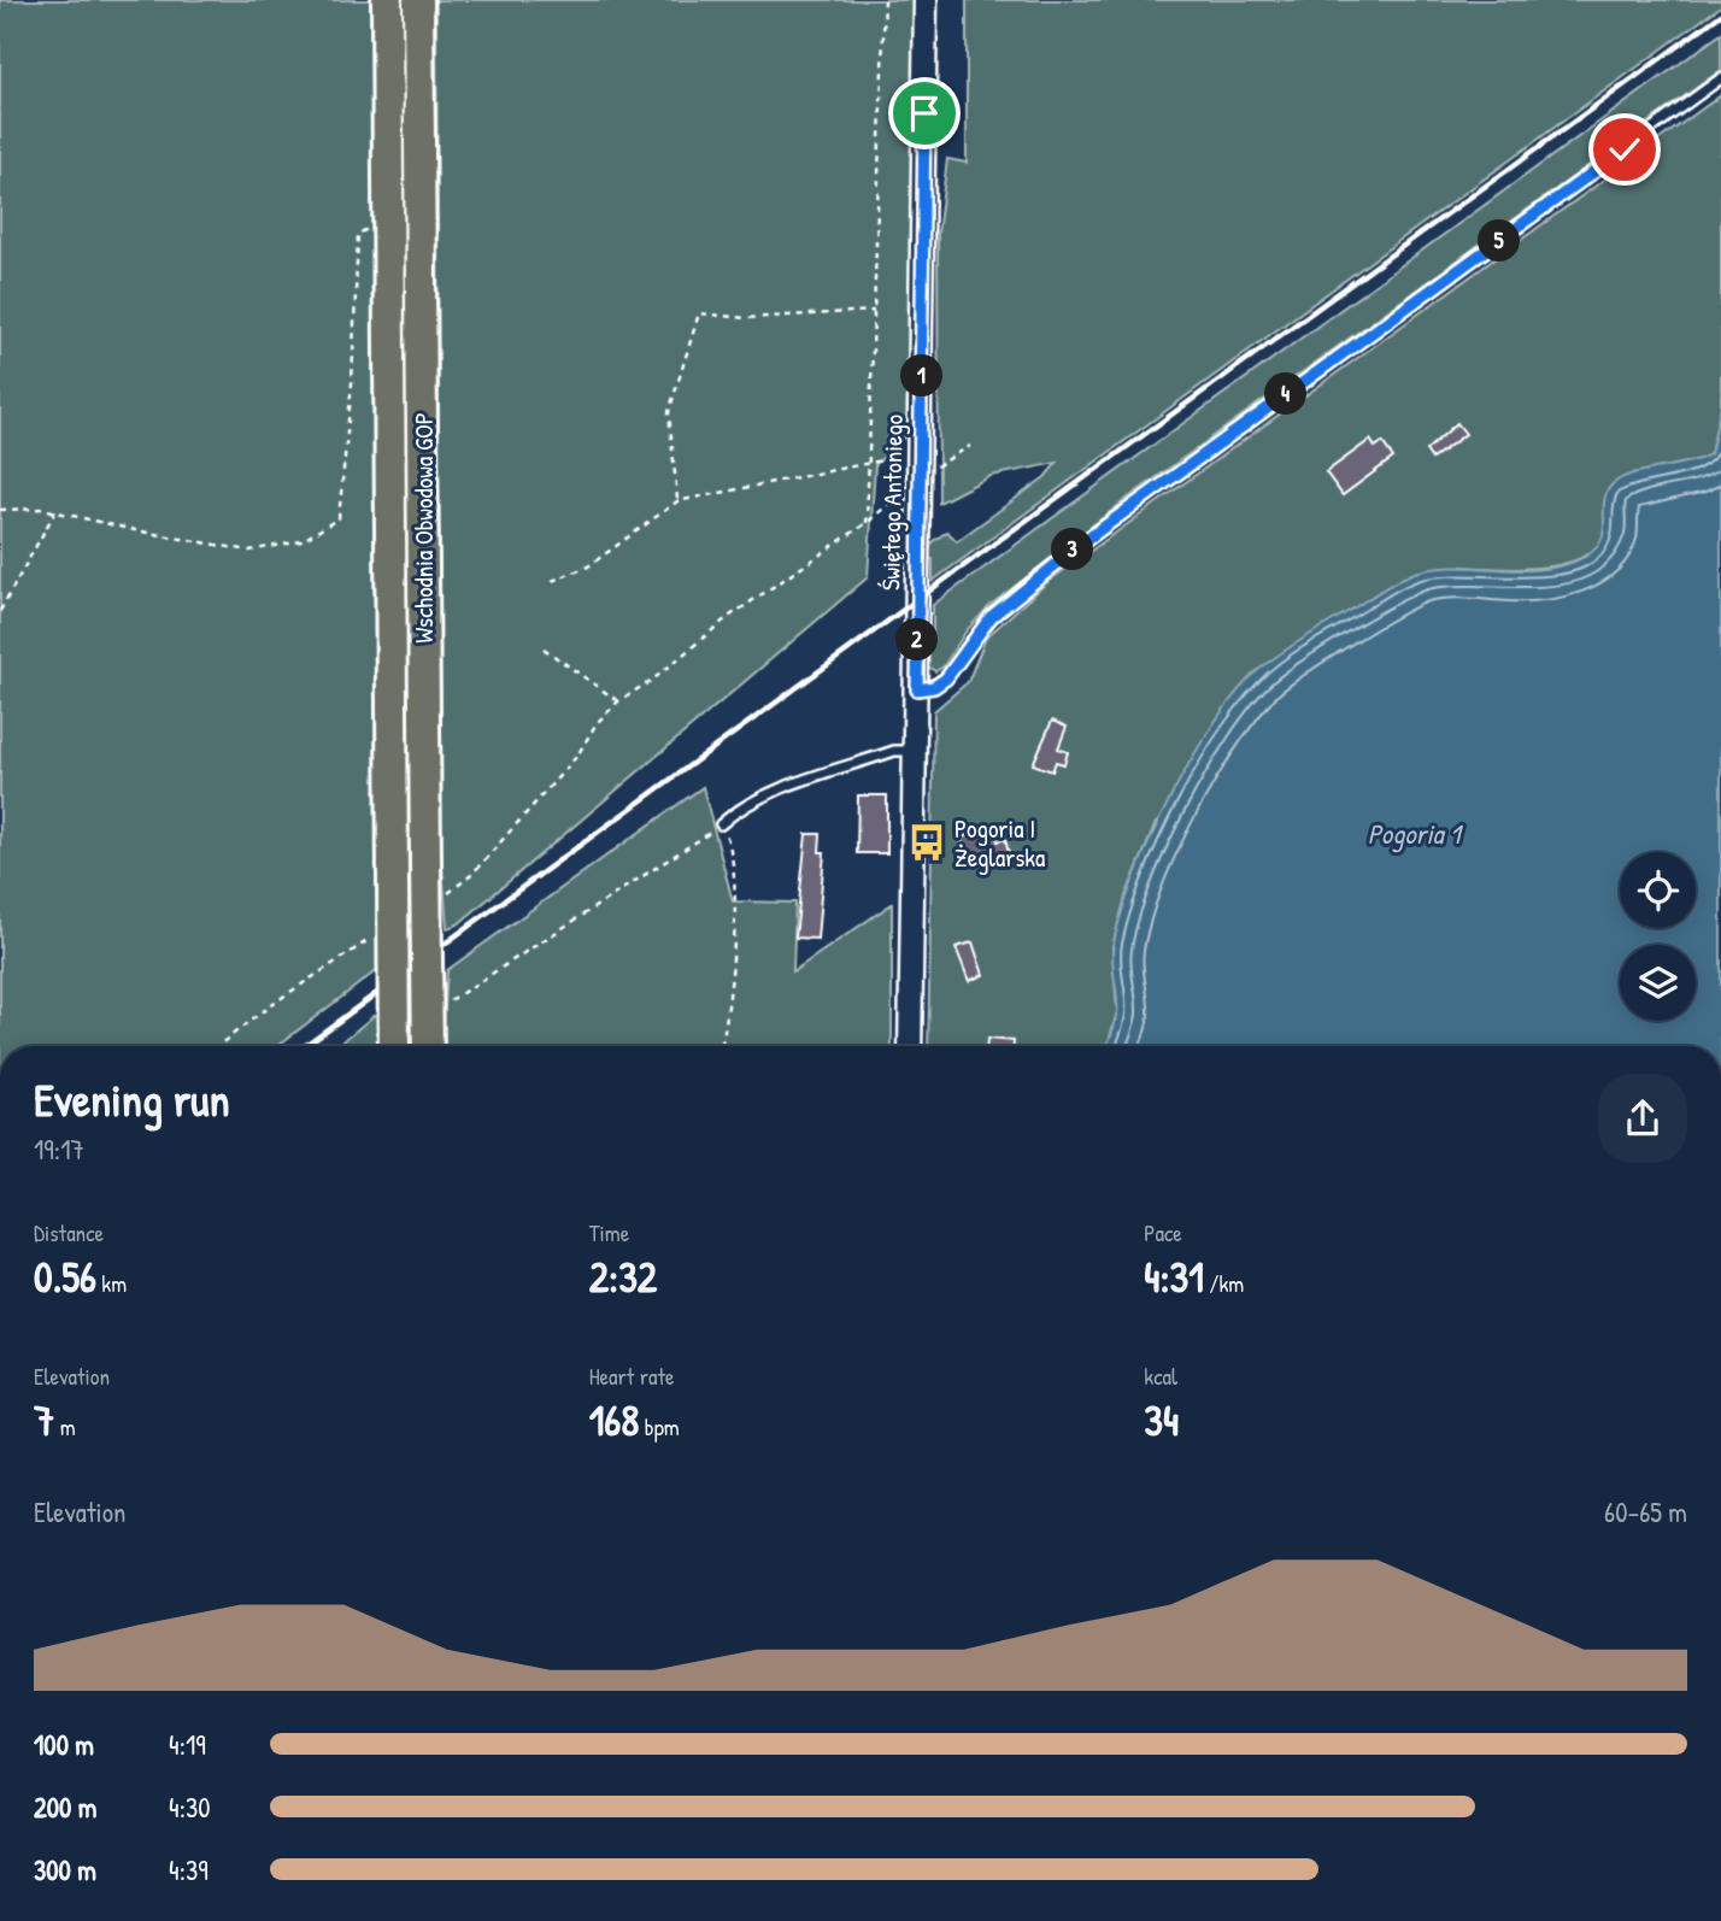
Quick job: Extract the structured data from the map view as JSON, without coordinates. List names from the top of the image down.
{
  "streets": {
    "highway": ["Wschodnia Obwodowa GOP"],
    "street": ["Świętego Antoniego"]
  },
  "water": ["Pogoria 1"],
  "places": {
    "bus stop": ["Pogoria I Żeglarska"]
  },
  "page": {
    "pins": [
      "5",
      "1",
      "4",
      "3",
      "2"
    ],
    "heading": ["Evening run", "19:17"],
    "stats": [
      ["Distance", "0.56 km"],
      ["Time", "2:32"],
      ["Pace", "4:31 /km"],
      ["Elevation", "7 m"],
      ["Heart rate", "168 bpm"],
      ["kcal", "34"]
    ],
    "chart": ["Elevation", "60–65 m"],
    "list": [
      {
        "name": "100 m",
        "note": "4:19"
      },
      {
        "name": "200 m",
        "note": "4:30"
      },
      {
        "name": "300 m",
        "note": "4:39"
      }
    ]
  }
}
